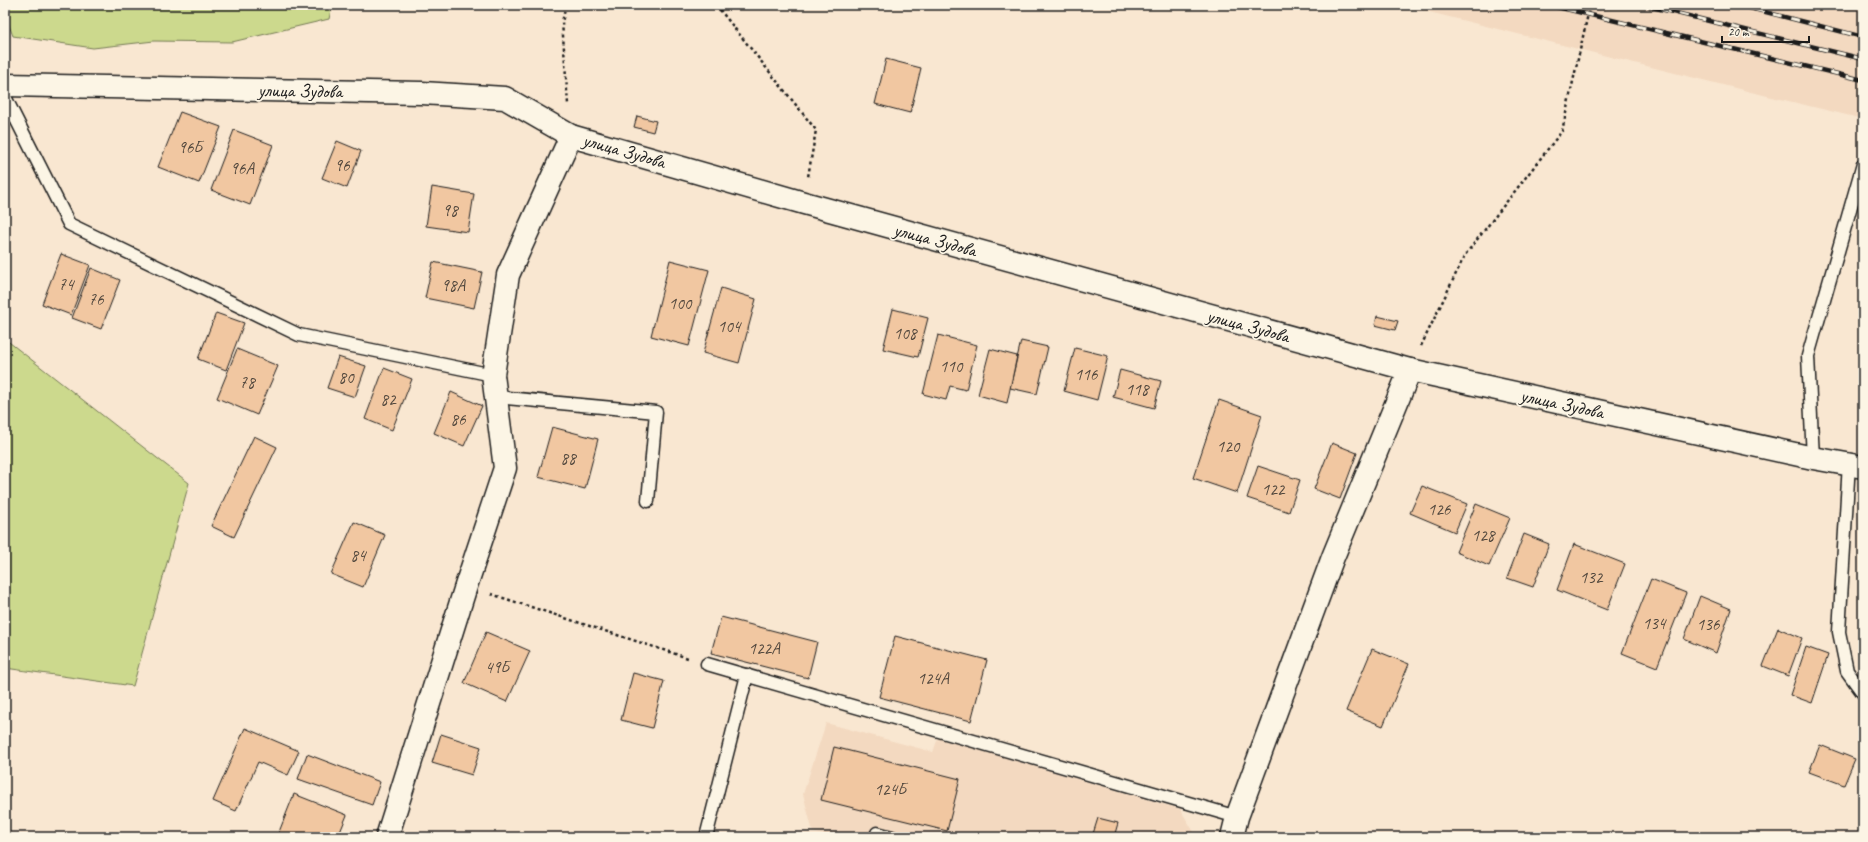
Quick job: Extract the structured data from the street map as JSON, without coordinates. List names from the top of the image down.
{
  "streets": {
    "street": ["улица Зудова"]
  },
  "house_numbers": [
    "96Б",
    "96",
    "96А",
    "98",
    "74",
    "98А",
    "76",
    "100",
    "104",
    "108",
    "110",
    "116",
    "80",
    "78",
    "118",
    "82",
    "86",
    "120",
    "88",
    "122",
    "126",
    "128",
    "84",
    "132",
    "134",
    "136",
    "122А",
    "49Б",
    "124А",
    "124Б"
  ],
  "scale_bar": "20 m"
}
